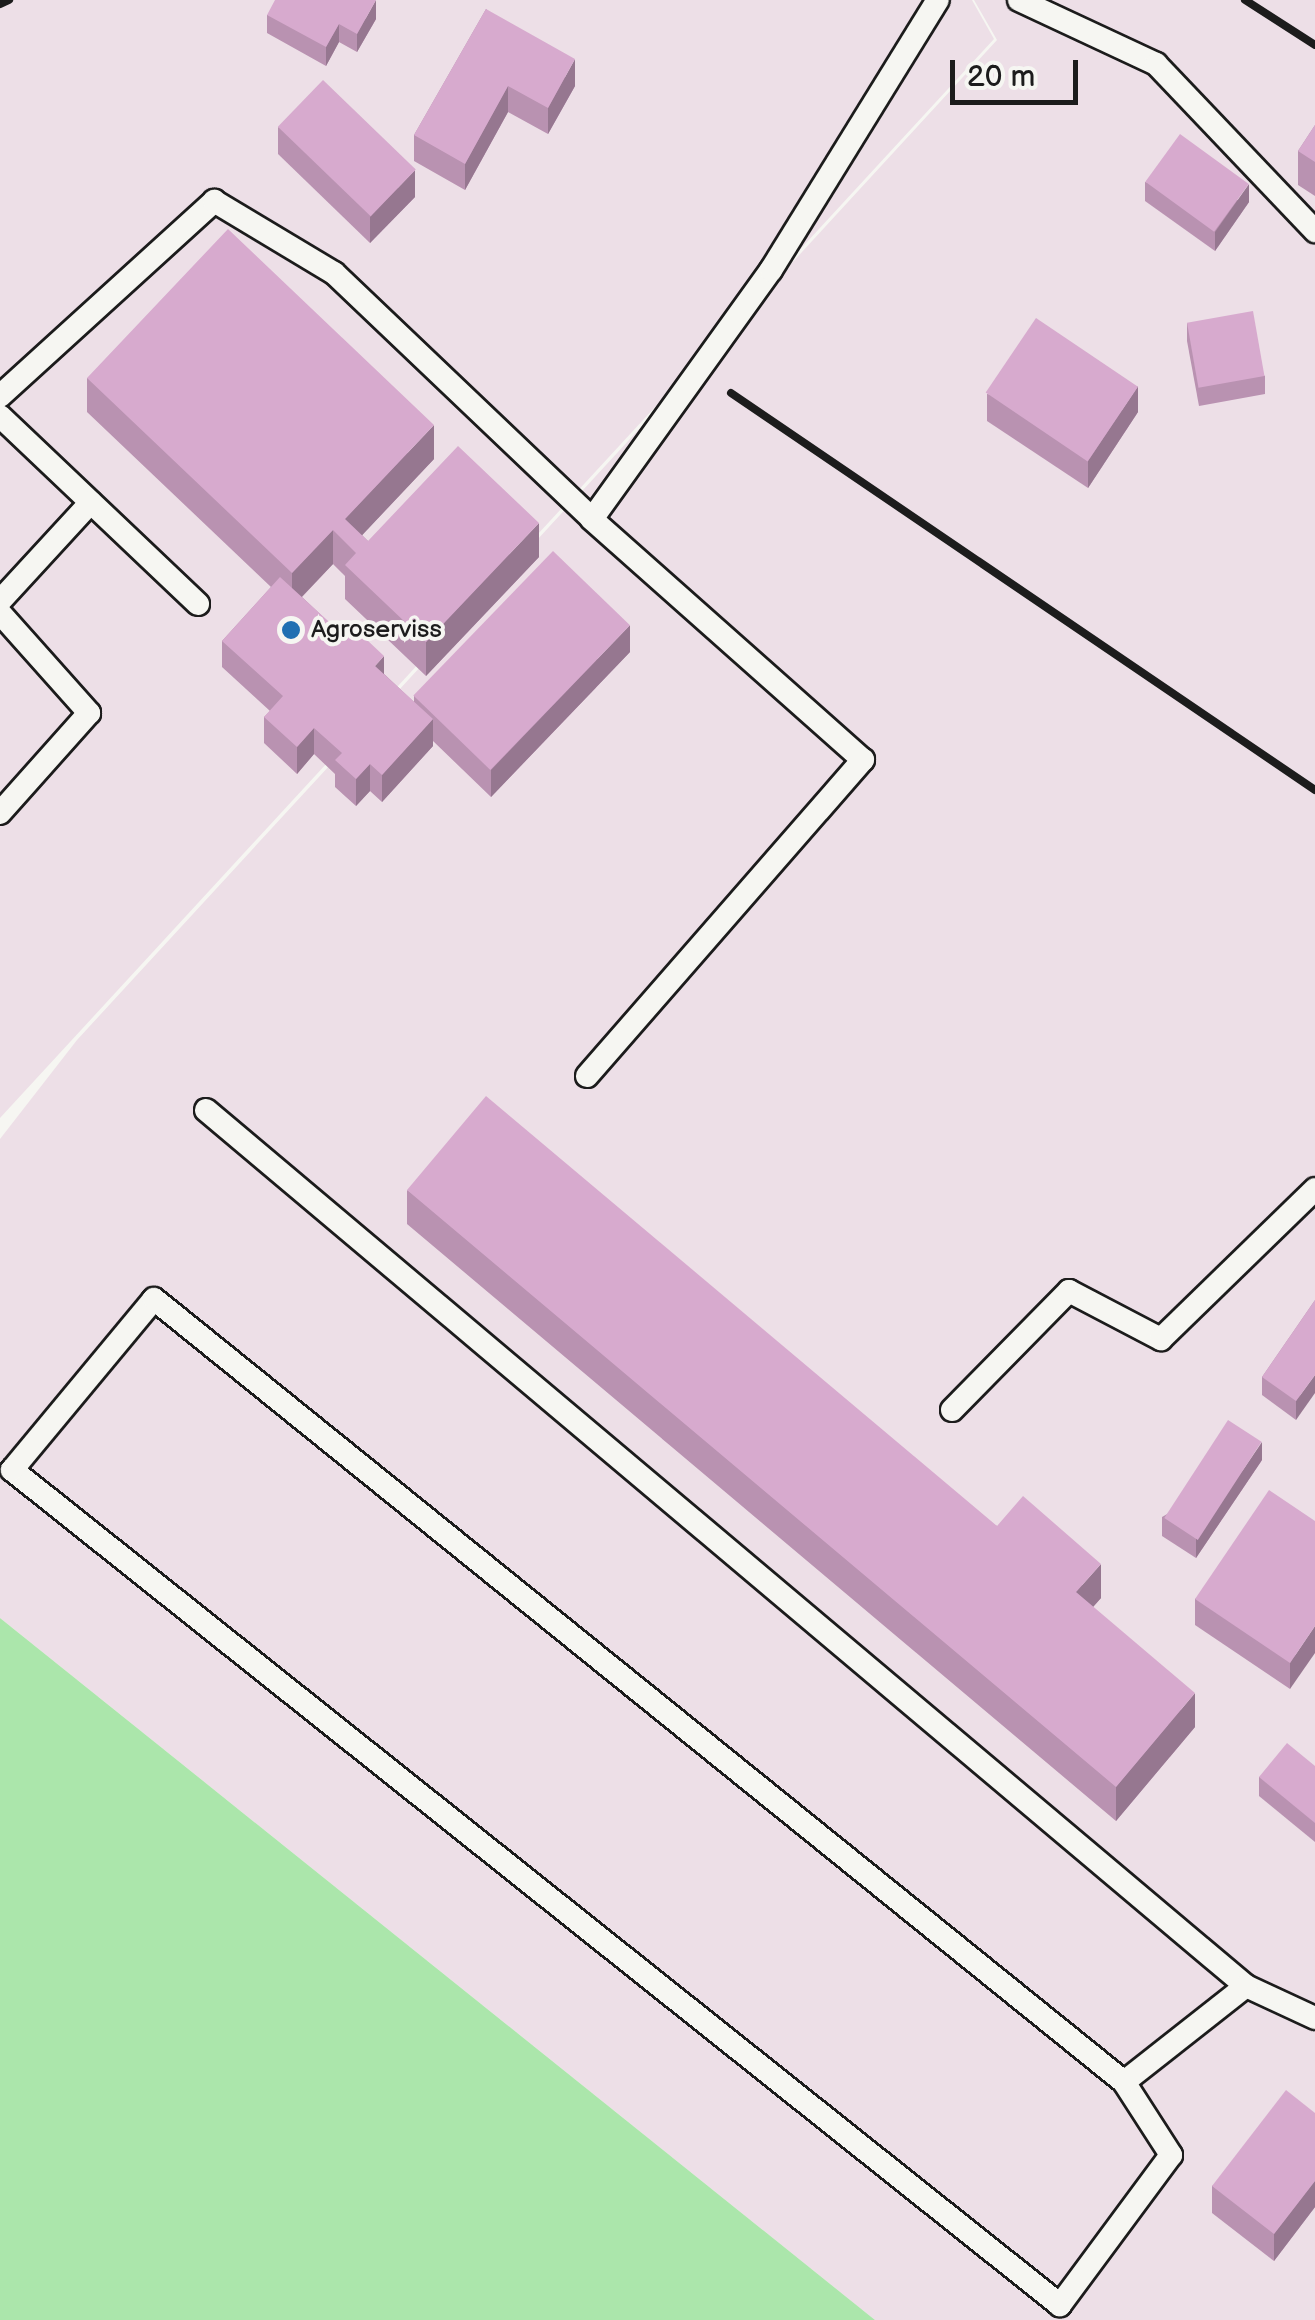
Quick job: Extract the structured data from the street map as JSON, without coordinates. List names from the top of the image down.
{
  "places": ["Agroserviss"],
  "scale_bar": "20 m"
}
